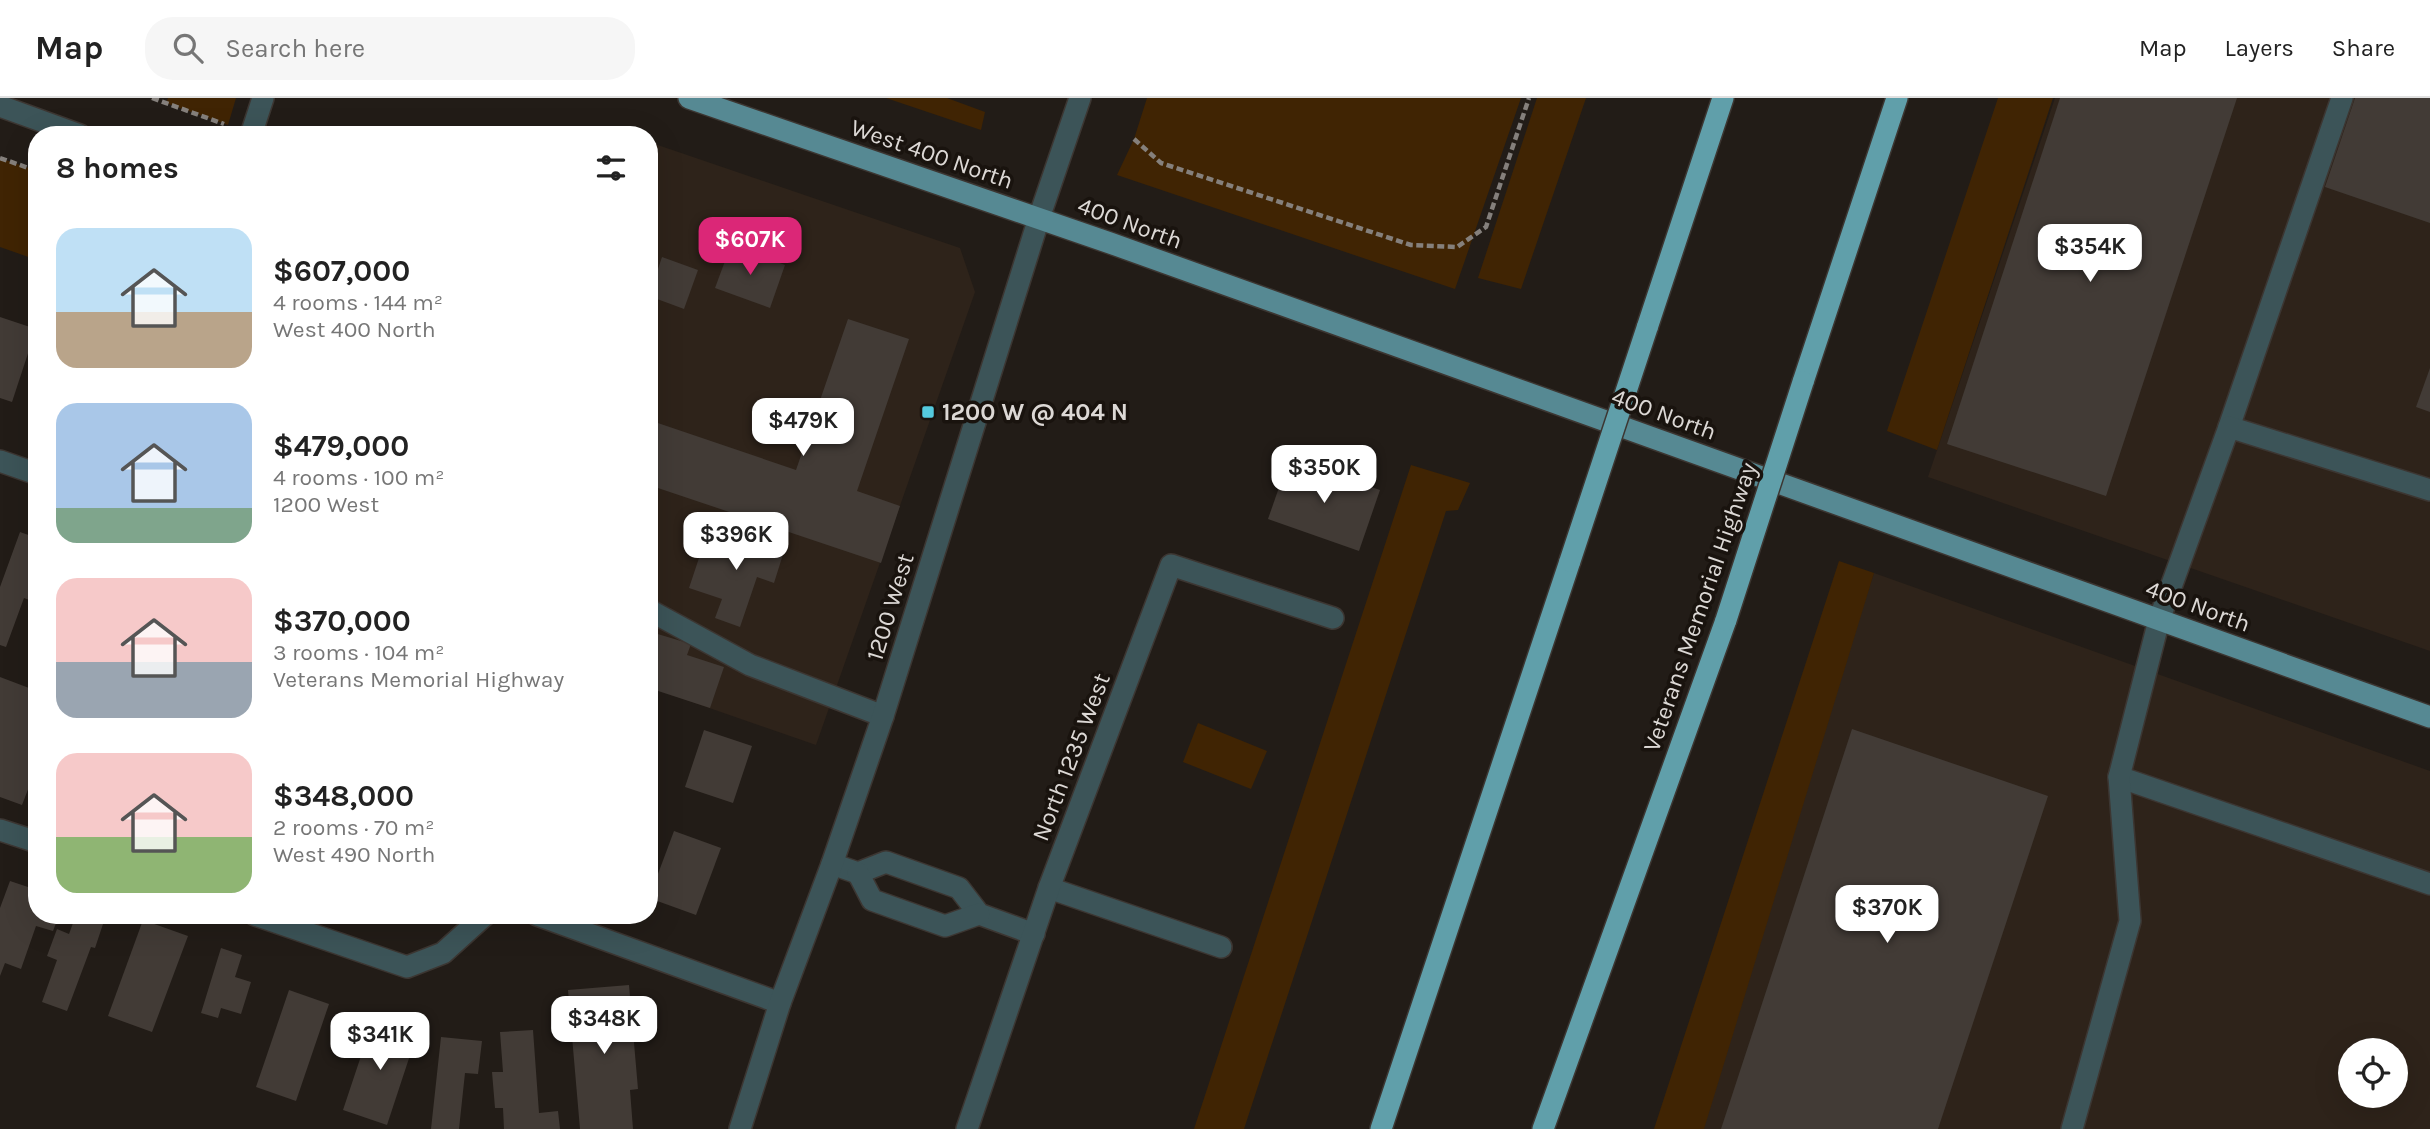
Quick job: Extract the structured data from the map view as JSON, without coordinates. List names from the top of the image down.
{
  "streets": {
    "highway": ["Veterans Memorial Highway"],
    "main road": ["West 400 North", "400 North"],
    "street": ["1200 West", "North 1235 West"]
  },
  "crossings": [
    ["West 400 North", "400 North"],
    ["West 400 North", "1200 West"],
    ["400 North", "1200 West"]
  ],
  "places": {
    "transit": ["1200 W @ 404 N"]
  },
  "page": {
    "header": "Map",
    "search": "Search here",
    "nav": ["Map", "Layers", "Share"],
    "heading": "8 homes",
    "list": [
      {
        "name": "$607,000",
        "note": "4 rooms · 144 m² · West 400 North"
      },
      {
        "name": "$479,000",
        "note": "4 rooms · 100 m² · 1200 West"
      },
      {
        "name": "$370,000",
        "note": "3 rooms · 104 m² · Veterans Memorial Highway"
      },
      {
        "name": "$348,000",
        "note": "2 rooms · 70 m² · West 490 North"
      }
    ],
    "price": [
      "$607K",
      "$354K",
      "$479K",
      "$350K",
      "$396K",
      "$370K",
      "$348K",
      "$341K"
    ]
  }
}
